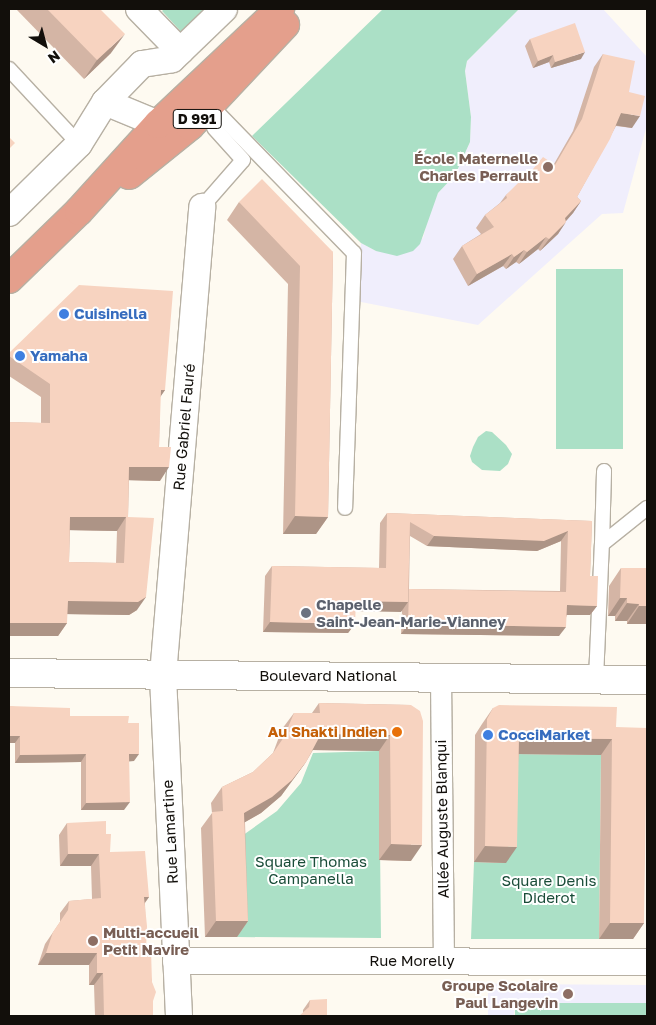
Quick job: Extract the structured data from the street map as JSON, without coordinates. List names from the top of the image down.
{
  "streets": {
    "main road": ["D 991"],
    "street": [
      "Rue Gabriel Fauré",
      "Boulevard National",
      "Allée Auguste Blanqui",
      "Rue Lamartine",
      "Rue Morelly"
    ]
  },
  "crossings": [
    ["Rue Gabriel Fauré", "Rue Lamartine"],
    ["Boulevard National", "Allée Auguste Blanqui"],
    ["Boulevard National", "Rue Lamartine"],
    ["Allée Auguste Blanqui", "Rue Morelly"],
    ["Rue Lamartine", "Rue Morelly"]
  ],
  "parks": ["Square Thomas Campanella", "Square Denis Diderot"],
  "places": [
    "École Maternelle Charles Perrault",
    "Cuisinella",
    "Yamaha",
    "Chapelle Saint-Jean-Marie-Vianney",
    "Au Shakti Indien",
    "CocciMarket",
    "Multi-accueil Petit Navire",
    "Groupe Scolaire Paul Langevin"
  ],
  "north": "bottom right"
}
